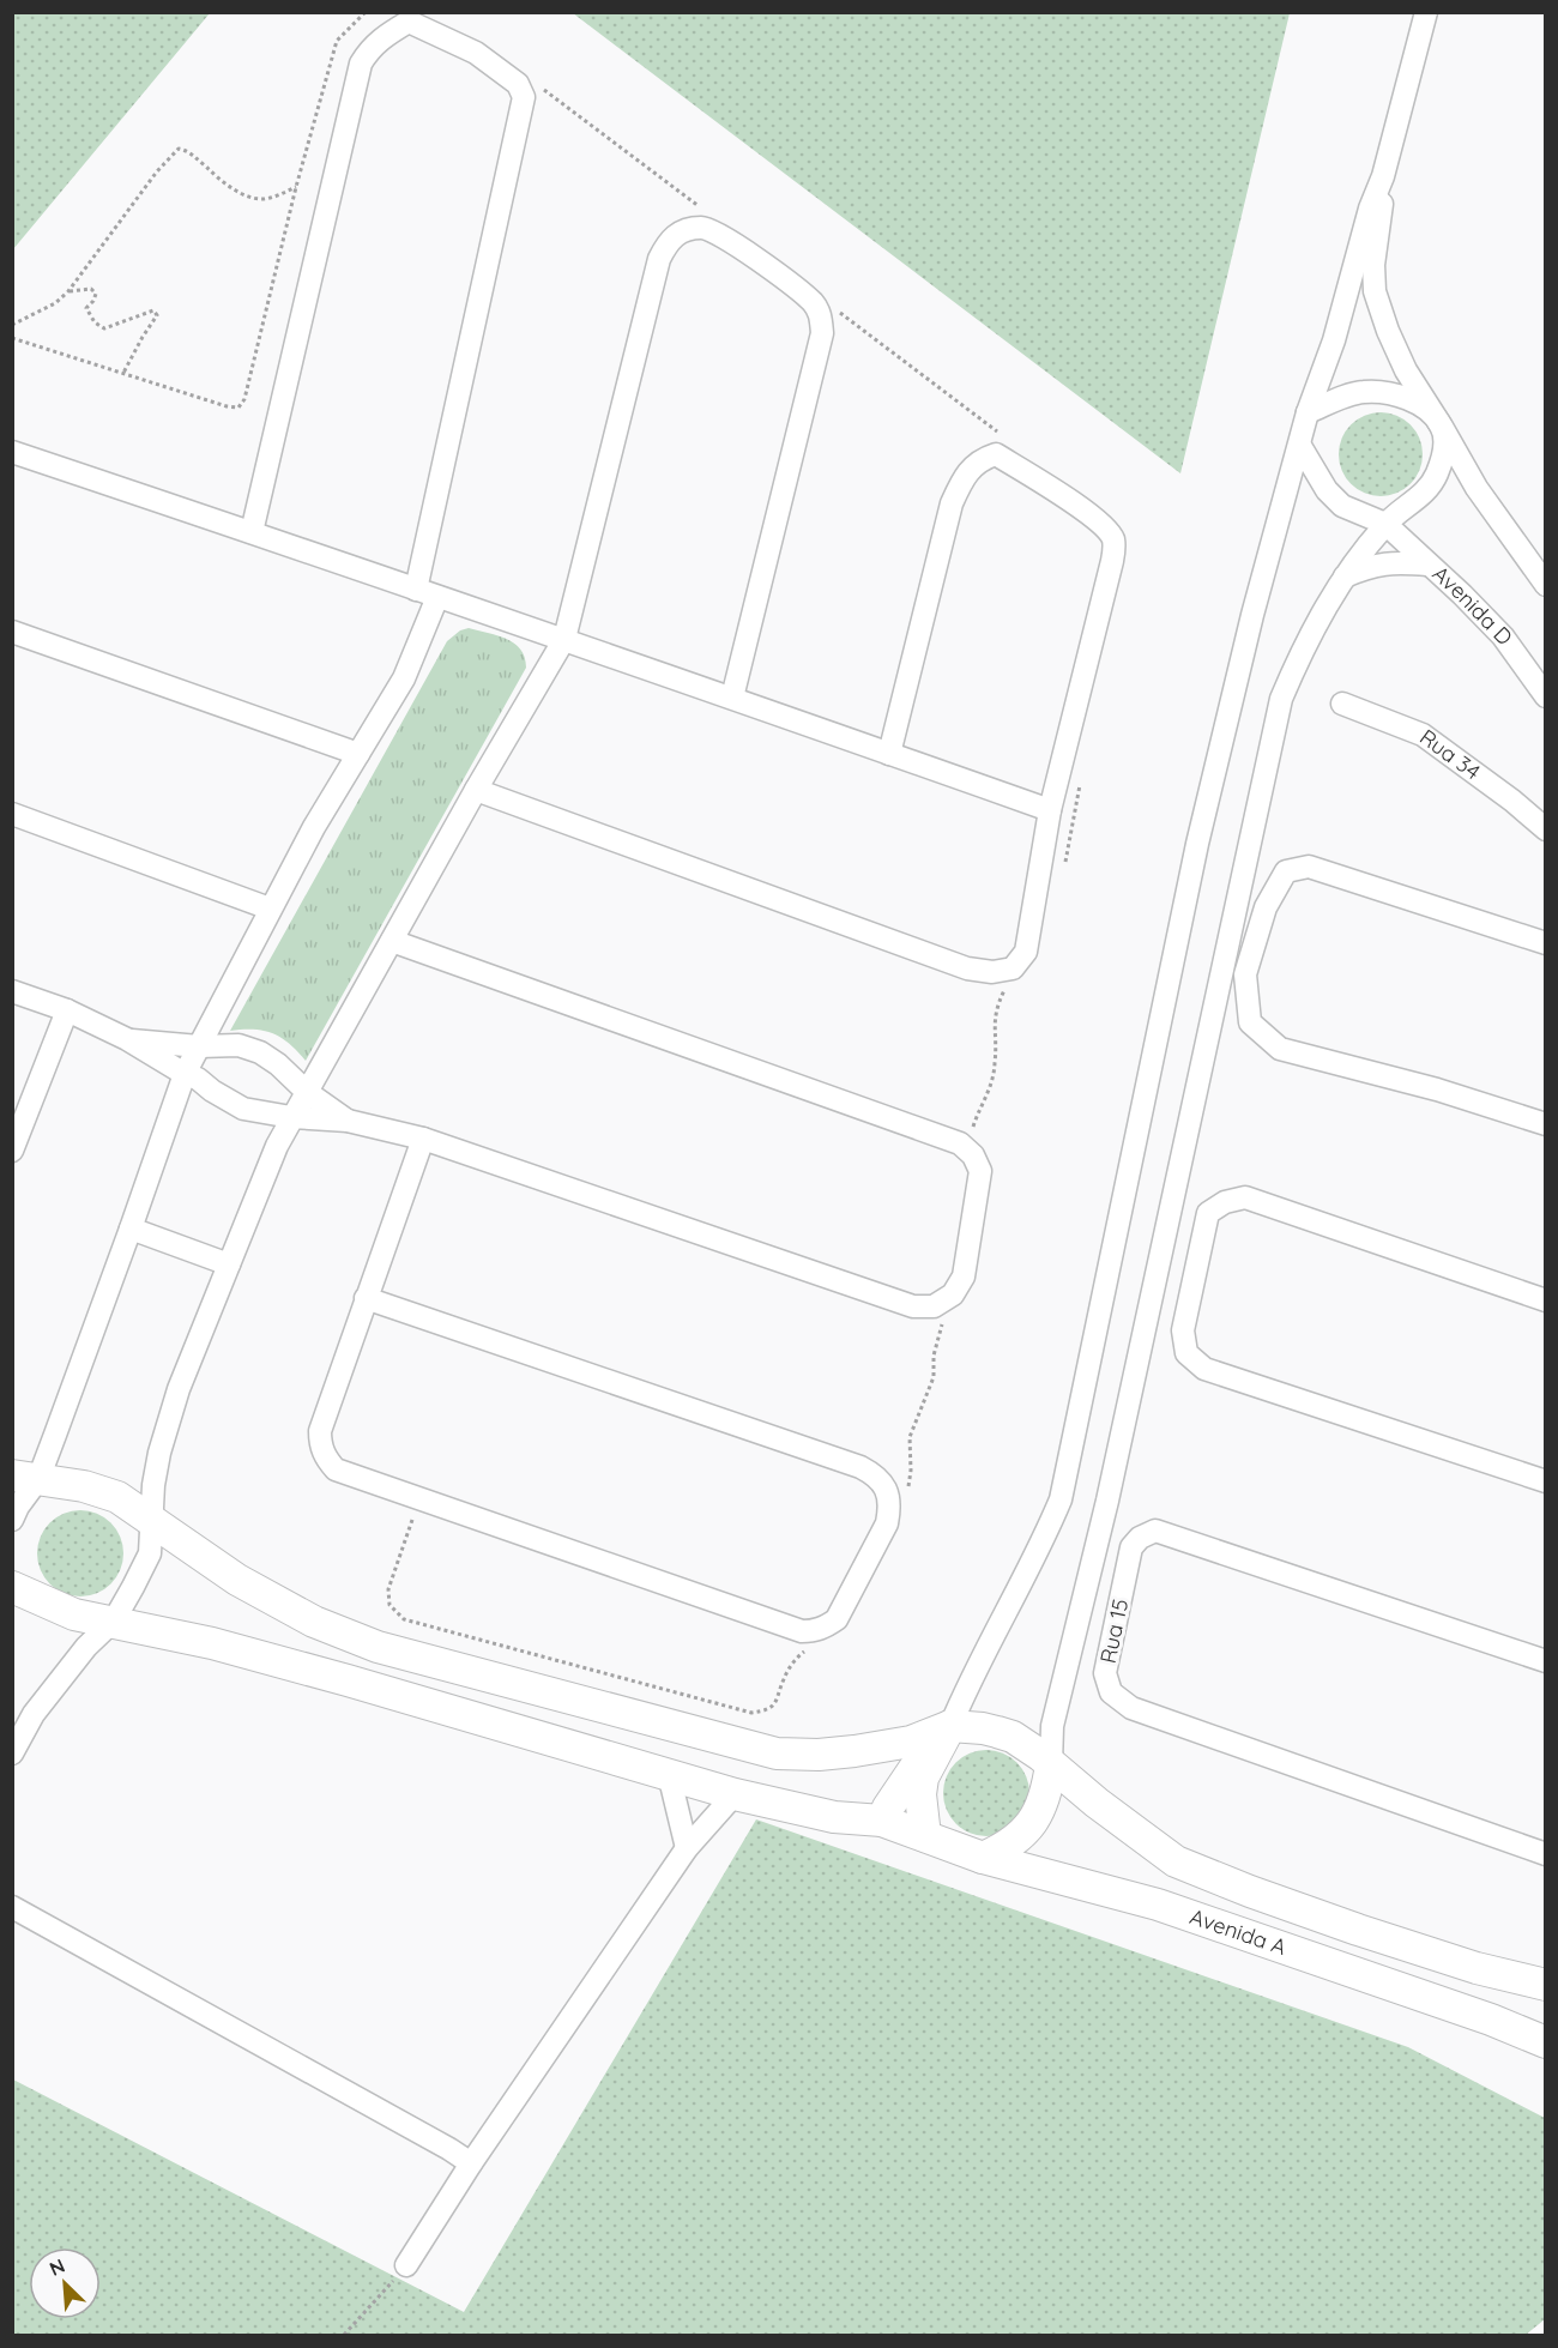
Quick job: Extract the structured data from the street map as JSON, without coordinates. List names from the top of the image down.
{
  "streets": {
    "main road": ["Avenida A"],
    "street": ["Avenida D", "Rua 34", "Rua 15"]
  },
  "north": "top left"
}
